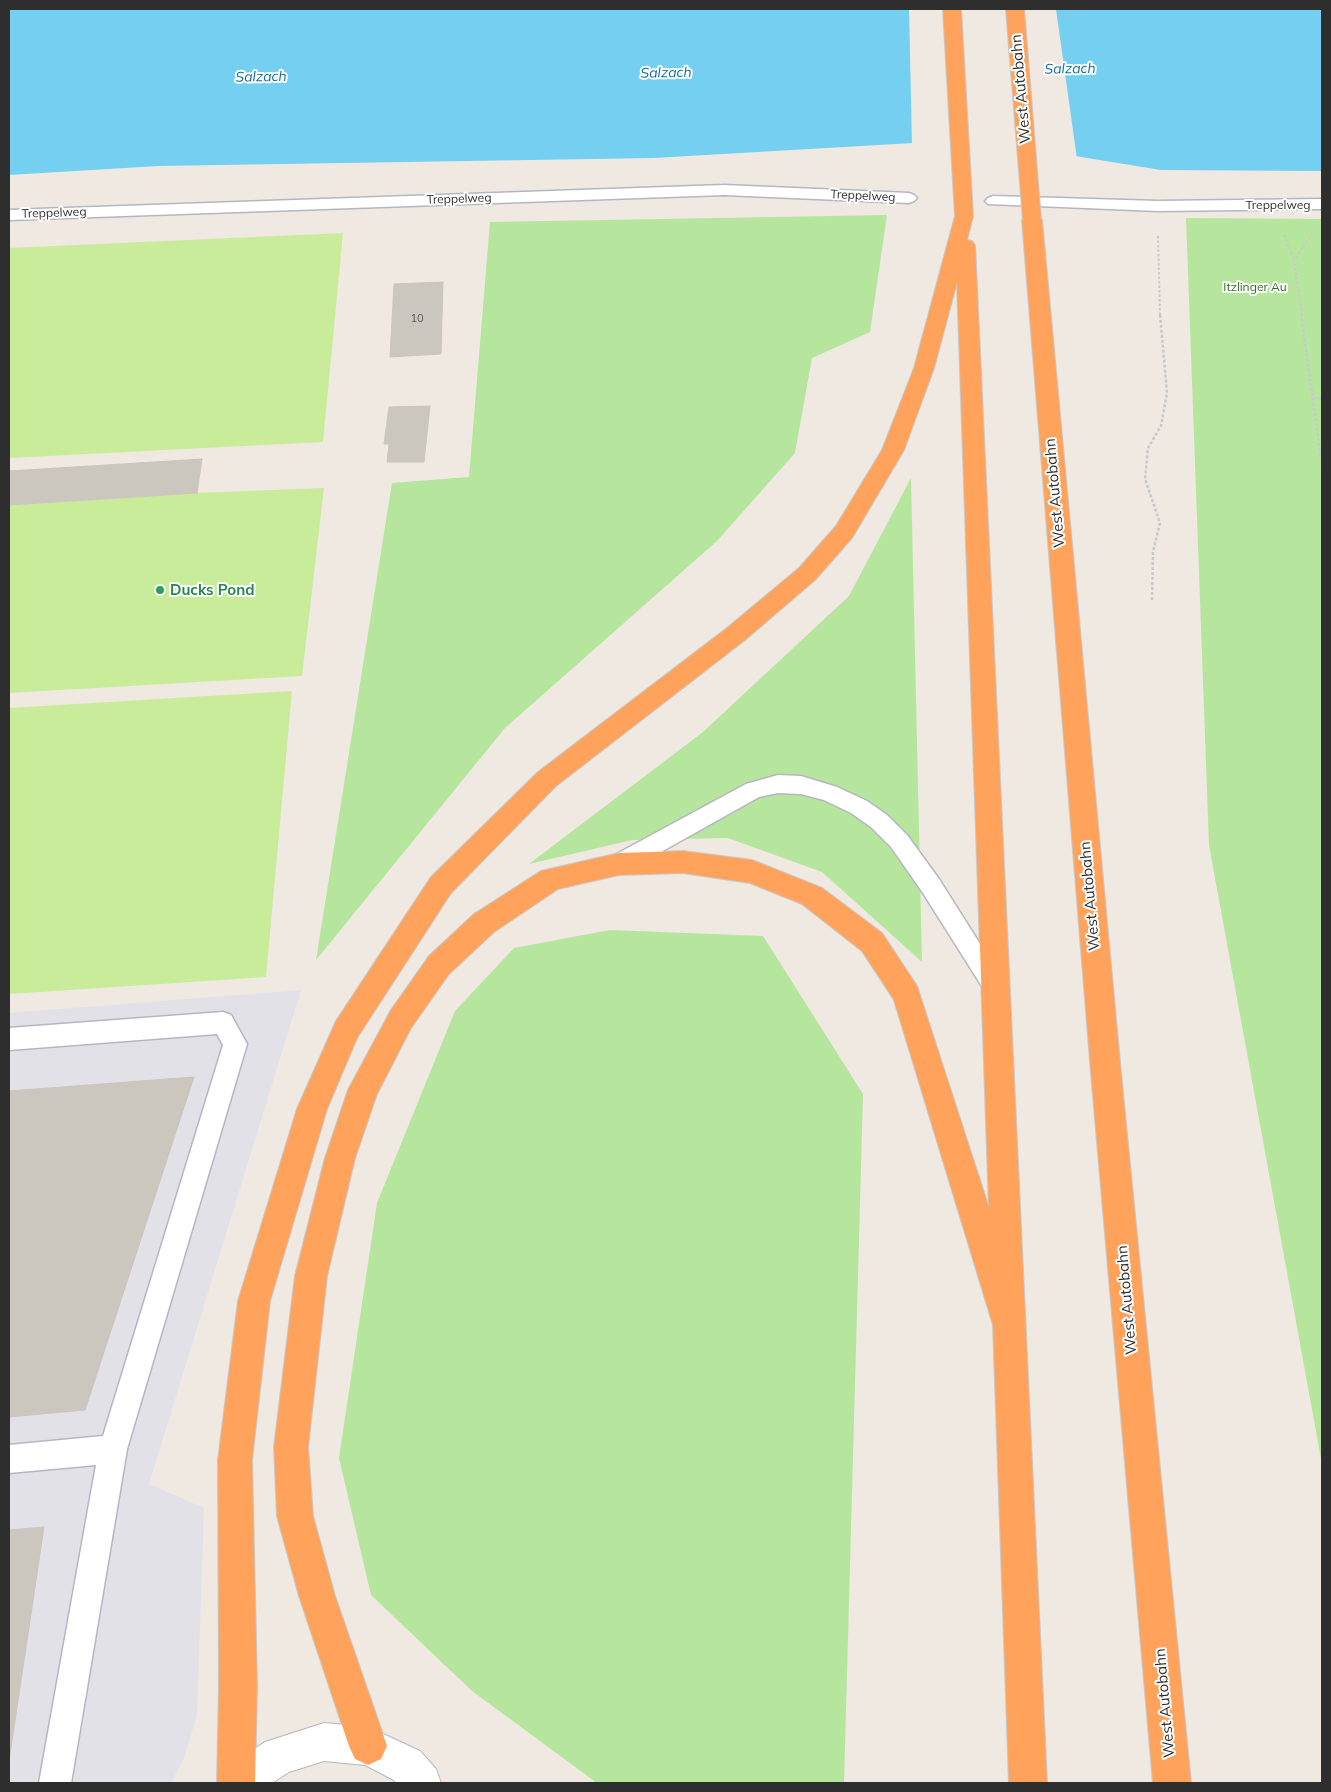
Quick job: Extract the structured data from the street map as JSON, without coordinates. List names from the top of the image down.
{
  "streets": {
    "highway": ["West Autobahn"],
    "lane": ["Treppelweg"]
  },
  "water": ["Salzach"],
  "parks": ["Itzlinger Au"],
  "places": ["Ducks Pond"],
  "house_numbers": ["10"]
}
